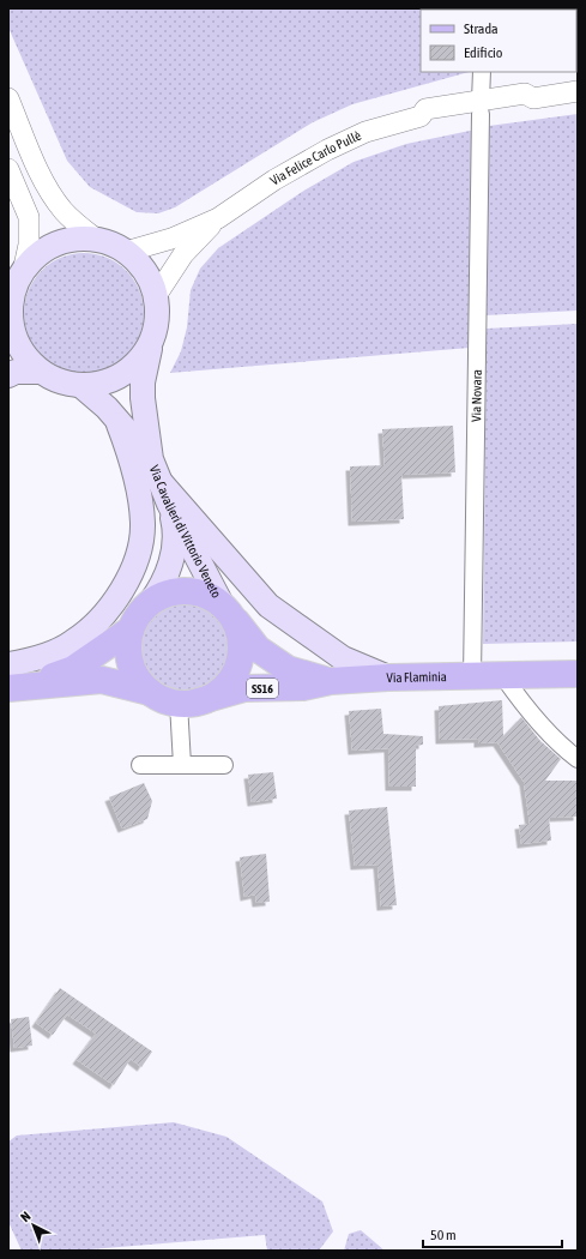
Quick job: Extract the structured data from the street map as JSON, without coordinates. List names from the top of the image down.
{
  "streets": {
    "main road": ["Via Cavalieri di Vittorio Veneto", "Via Flaminia", "SS16"],
    "street": ["Via Felice Carlo Pullè", "Via Novara"]
  },
  "crossings": [
    ["Via Felice Carlo Pullè", "Via Novara"],
    ["Via Novara", "Via Flaminia"],
    ["Via Cavalieri di Vittorio Veneto", "Via Flaminia"]
  ],
  "legend": ["Strada", "Edificio"],
  "scale_bar": "50 m",
  "north": "top left"
}
